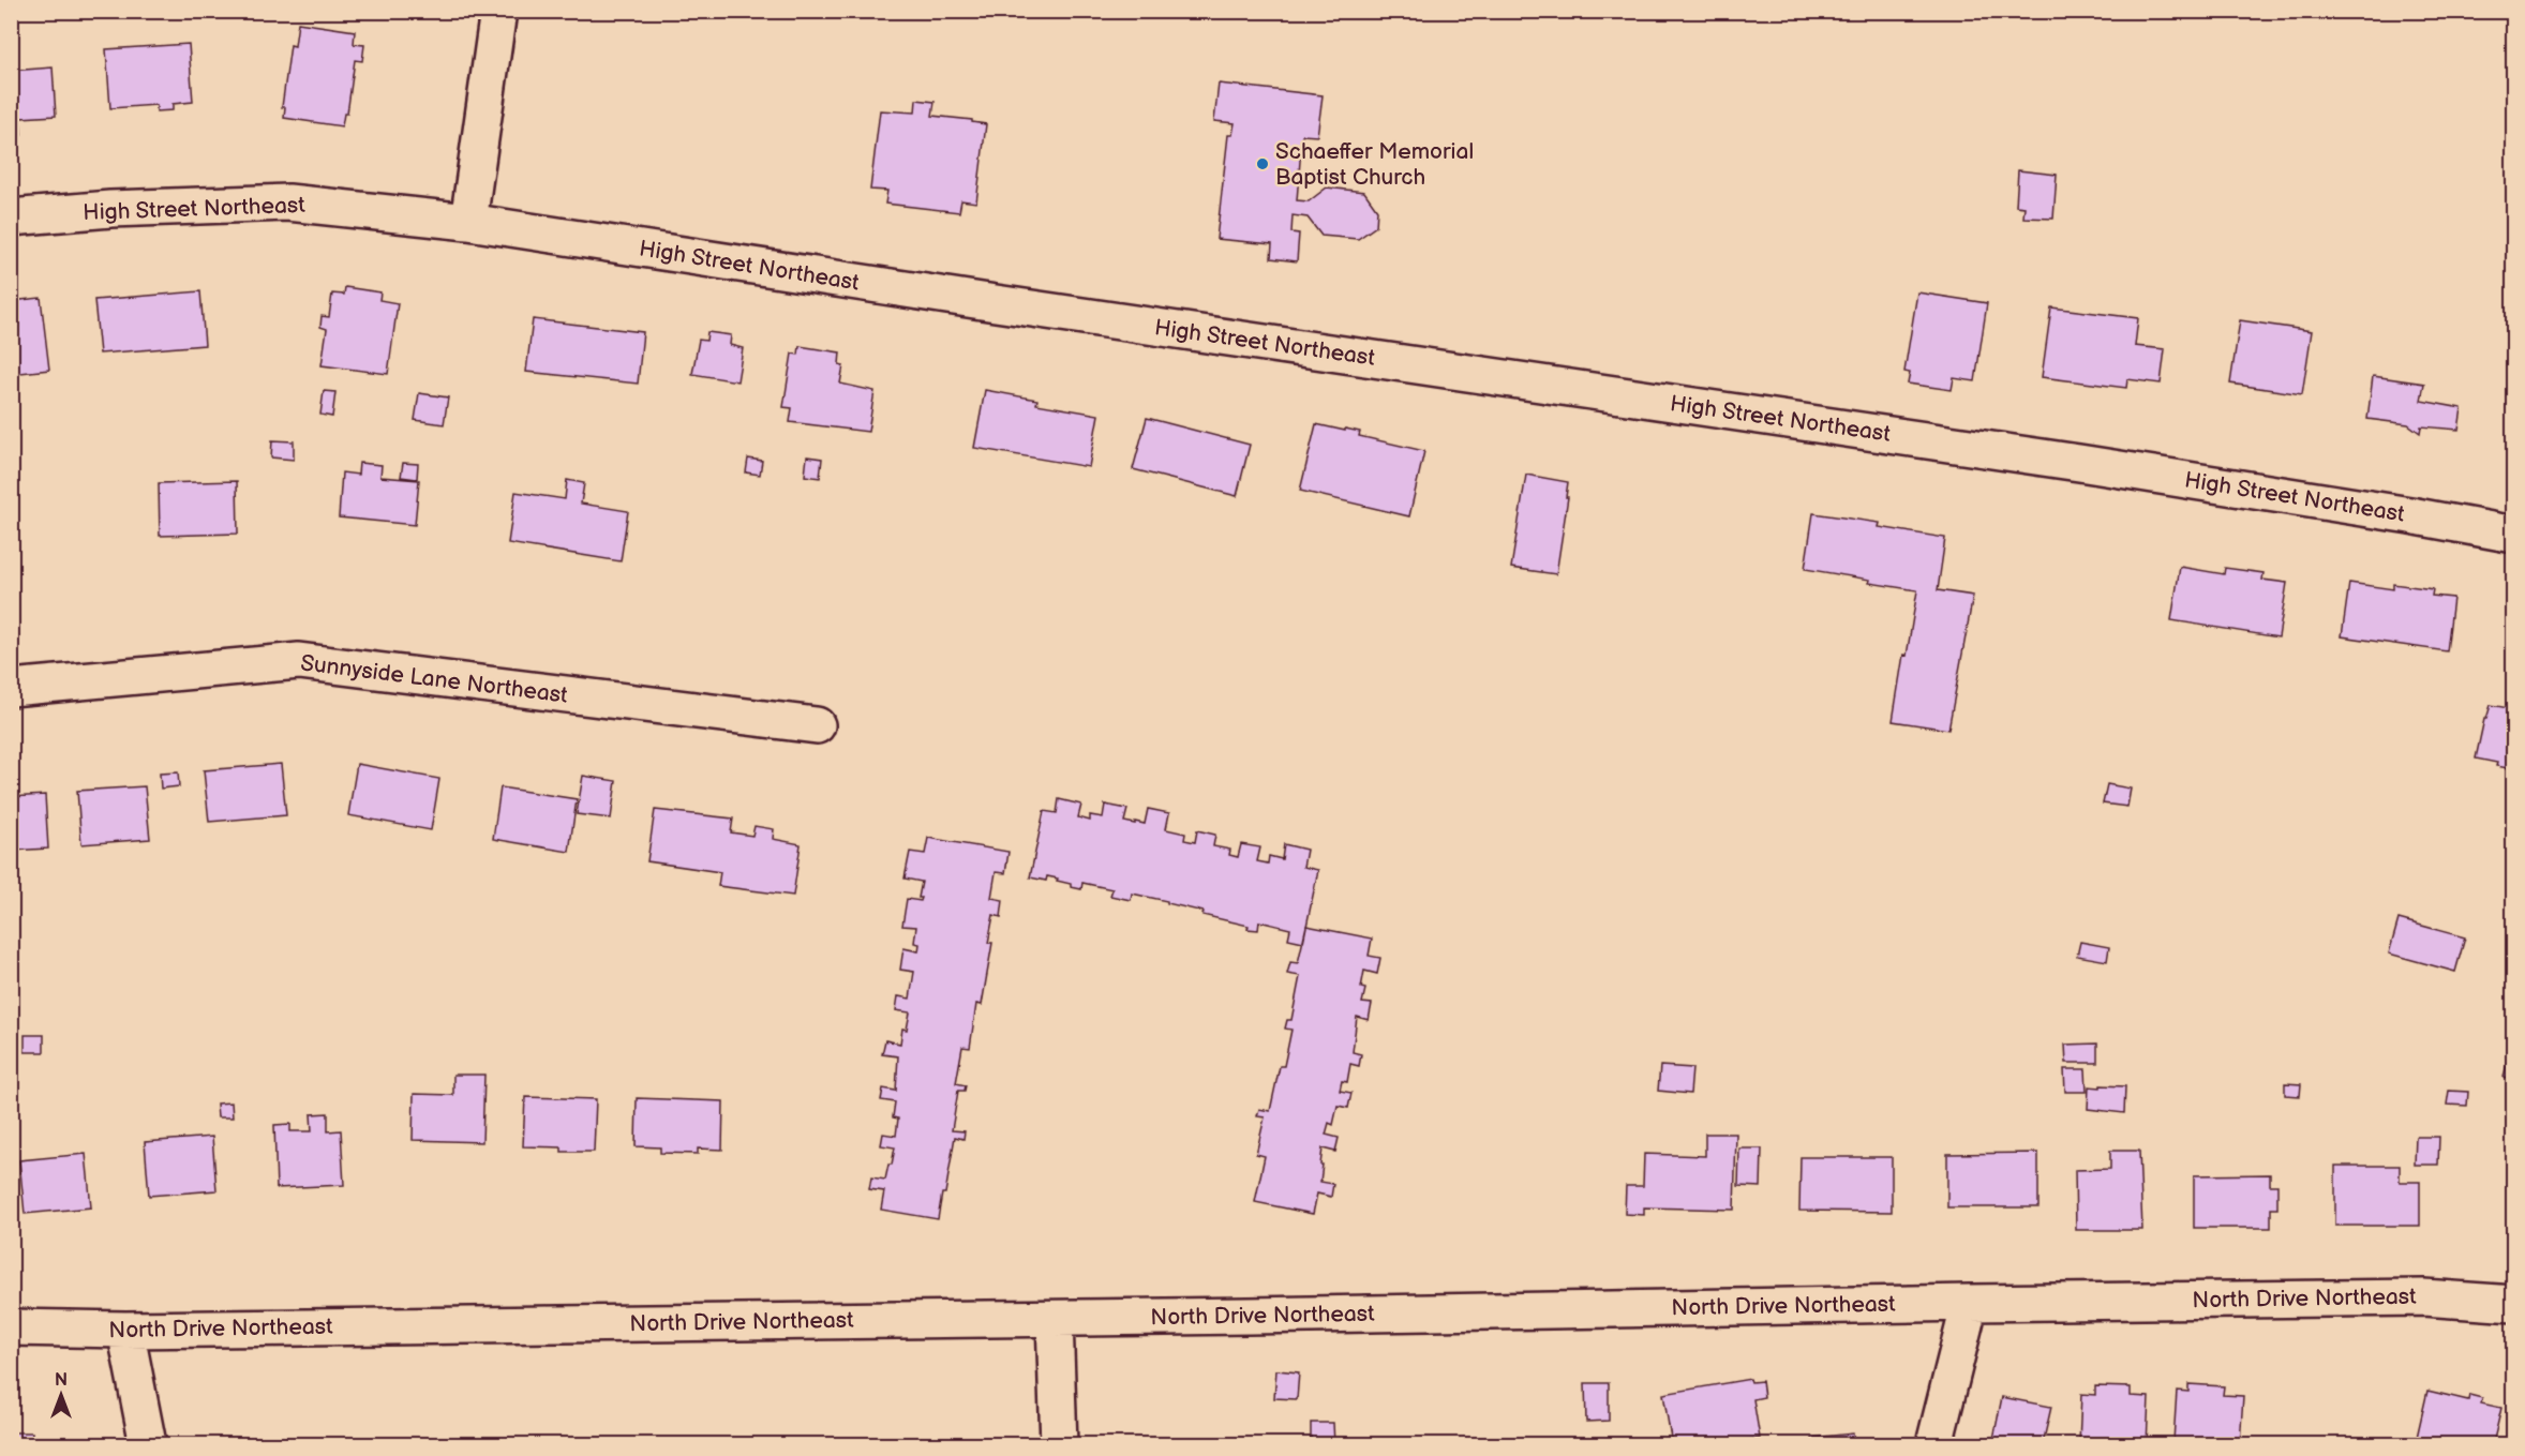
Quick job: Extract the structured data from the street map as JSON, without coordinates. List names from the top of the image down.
{
  "streets": {
    "street": ["High Street Northeast", "Sunnyside Lane Northeast", "North Drive Northeast"]
  },
  "places": ["Schaeffer Memorial Baptist Church"],
  "north": "top"
}
